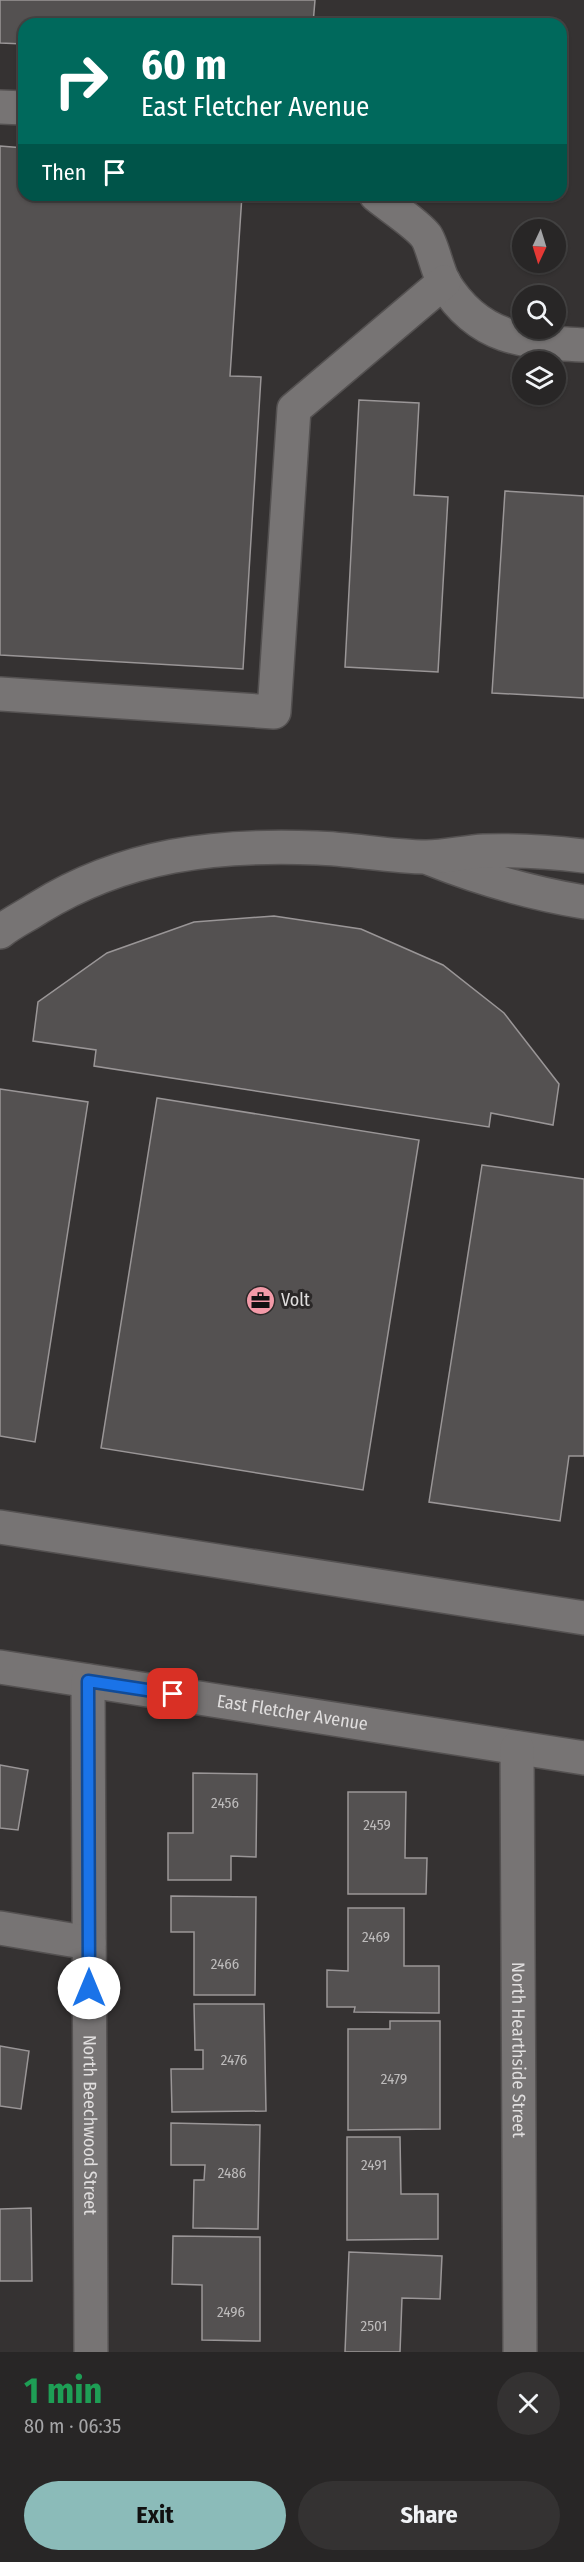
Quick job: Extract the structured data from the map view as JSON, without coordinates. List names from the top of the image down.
{
  "streets": {
    "street": ["East Fletcher Avenue", "North Hearthside Street", "North Beechwood Street"]
  },
  "crossings": [
    ["East Fletcher Avenue", "North Hearthside Street"],
    ["East Fletcher Avenue", "North Beechwood Street"]
  ],
  "places": {
    "office": ["Volt"]
  },
  "house_numbers": [
    "2456",
    "2459",
    "2469",
    "2466",
    "2476",
    "2479",
    "2491",
    "2486",
    "2496",
    "2501"
  ],
  "north": "bottom",
  "page": {
    "turn": ["60 m", "East Fletcher Avenue"],
    "then": "Then",
    "heading": ["1 min", "80 m · 06:35"],
    "buttons": ["Exit", "Share"]
  }
}
